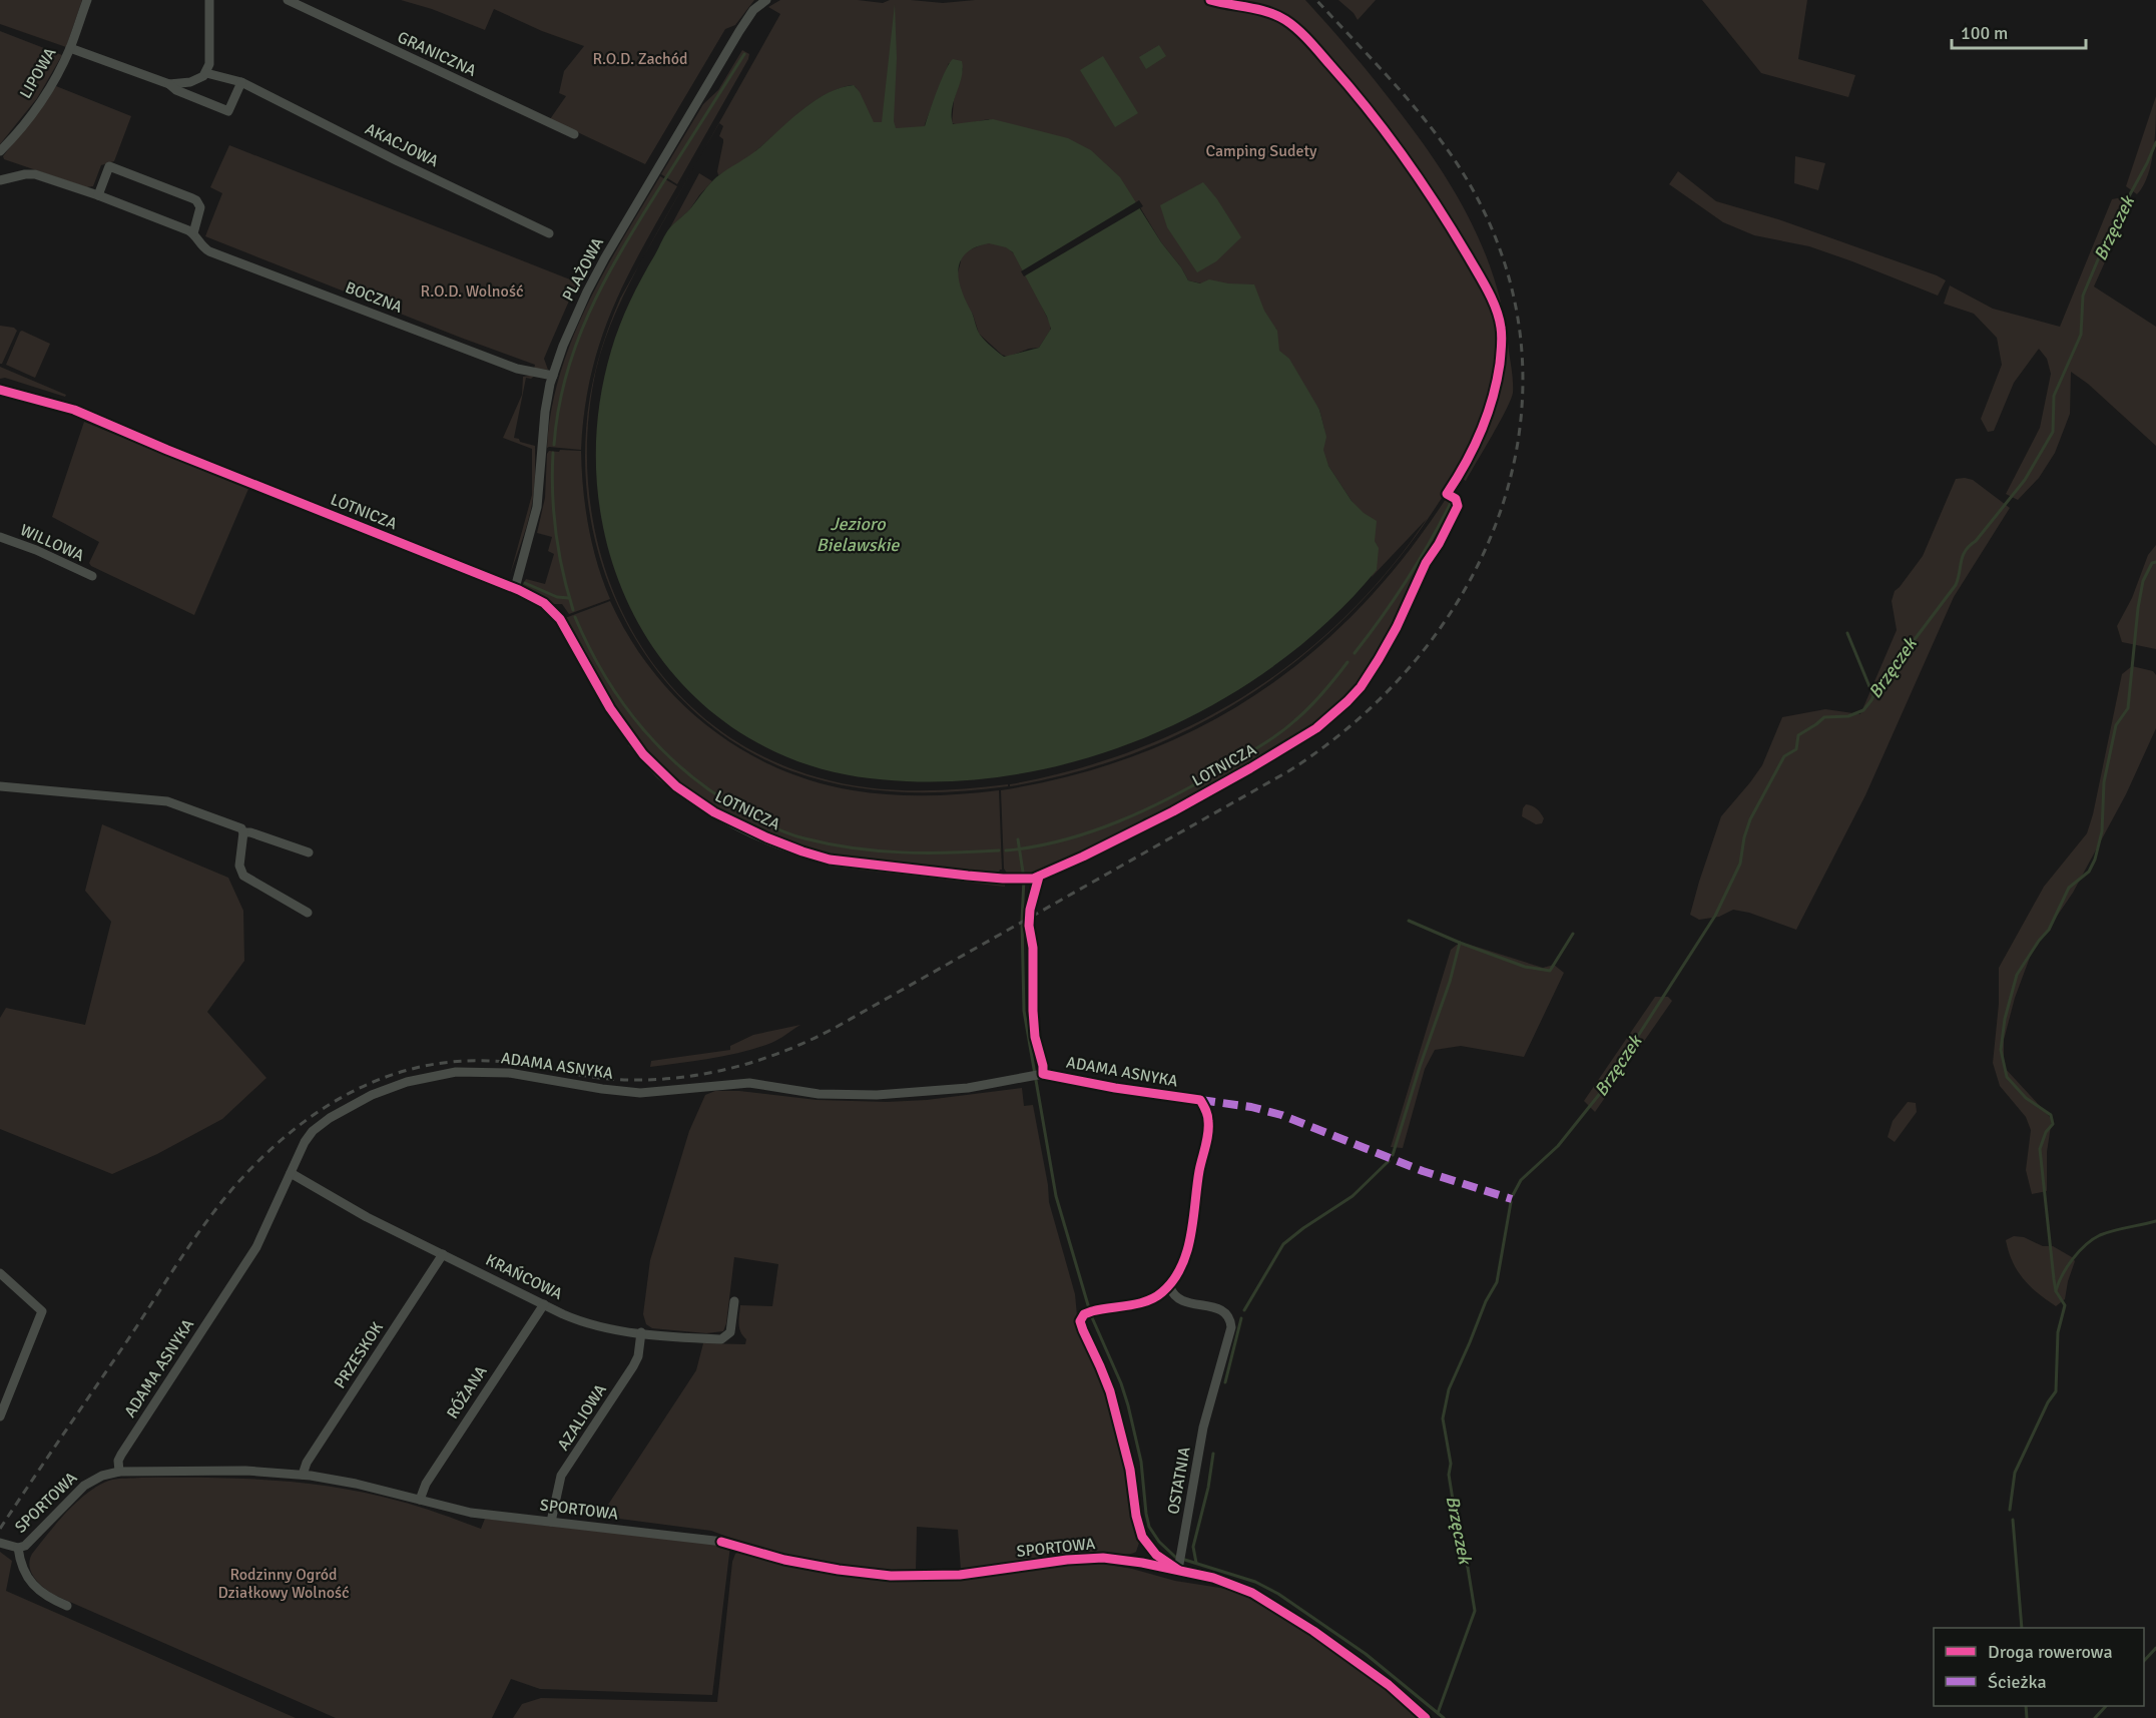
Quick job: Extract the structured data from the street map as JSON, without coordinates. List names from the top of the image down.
{
  "streets": {
    "street": [
      "GRANICZNA",
      "LIPOWA",
      "AKACJOWA",
      "PLAŻOWA",
      "BOCZNA",
      "LOTNICZA",
      "WILLOWA",
      "ADAMA ASNYKA",
      "KRAŃCOWA",
      "PRZESKOK",
      "RÓŻANA",
      "AZALIOWA",
      "OSTATNIA",
      "SPORTOWA"
    ]
  },
  "crossings": [
    ["PLAŻOWA", "BOCZNA"],
    ["PLAŻOWA", "LOTNICZA"],
    ["ADAMA ASNYKA", "KRAŃCOWA"],
    ["ADAMA ASNYKA", "OSTATNIA"],
    ["ADAMA ASNYKA", "SPORTOWA"],
    ["KRAŃCOWA", "PRZESKOK"],
    ["KRAŃCOWA", "RÓŻANA"],
    ["KRAŃCOWA", "AZALIOWA"],
    ["PRZESKOK", "SPORTOWA"],
    ["RÓŻANA", "SPORTOWA"],
    ["AZALIOWA", "SPORTOWA"],
    ["OSTATNIA", "SPORTOWA"]
  ],
  "water": ["Brzęczek", "Jezioro Bielawskie"],
  "parks": [
    "R.O.D. Zachód",
    "Camping Sudety",
    "R.O.D. Wolność",
    "Rodzinny Ogród Działkowy Wolność"
  ],
  "legend": ["Droga rowerowa", "Ścieżka"],
  "scale_bar": "100 m"
}
